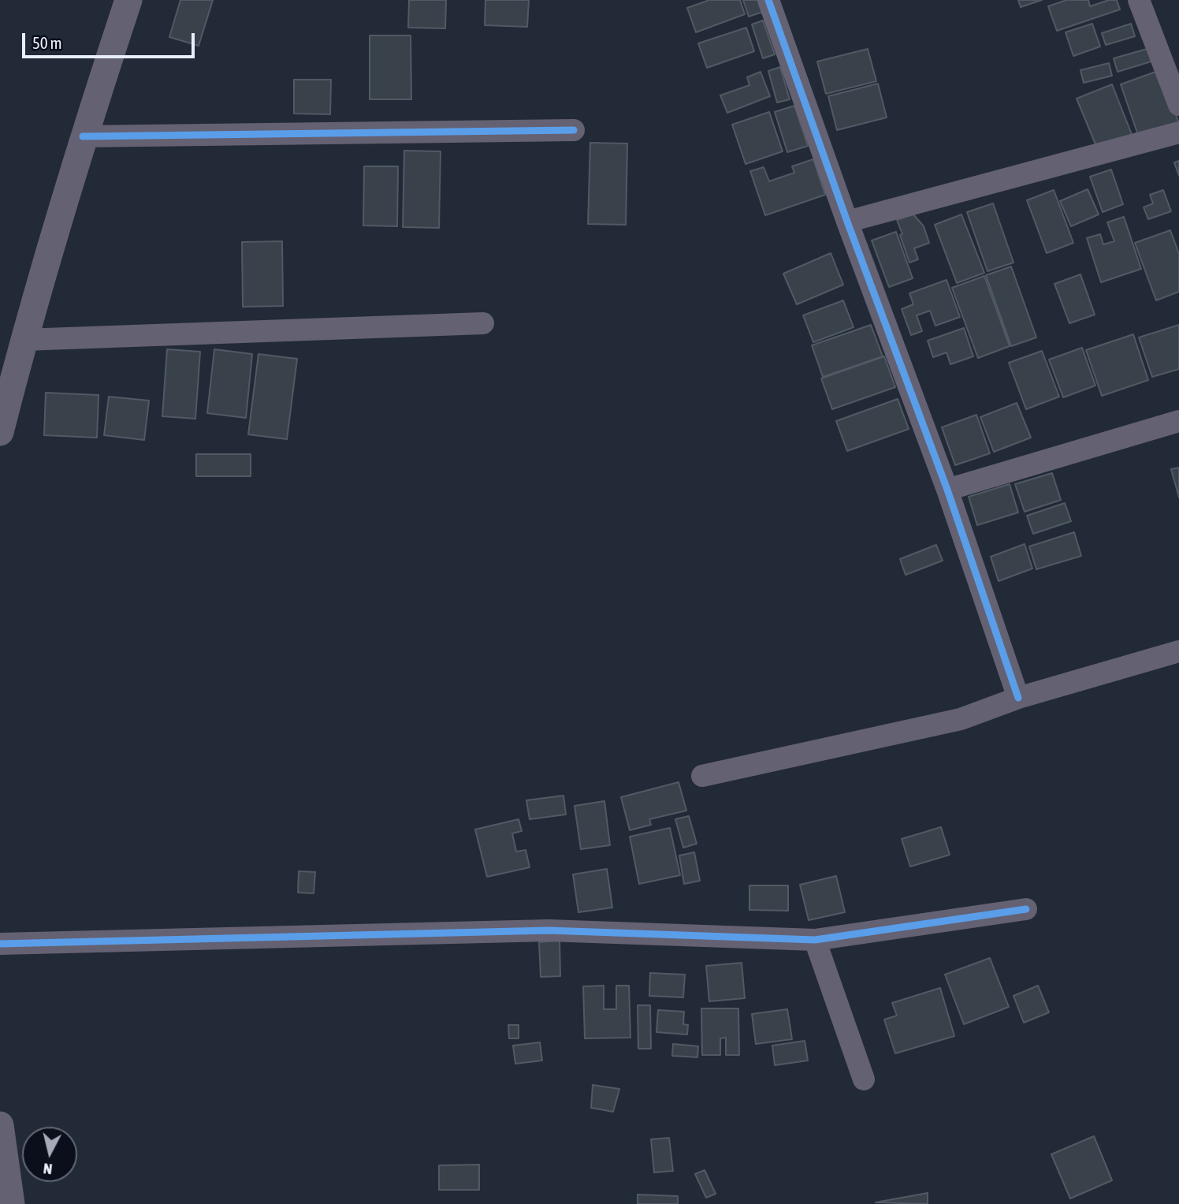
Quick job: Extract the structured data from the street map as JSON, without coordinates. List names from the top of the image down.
{
  "scale_bar": "50 m",
  "north": "bottom"
}
